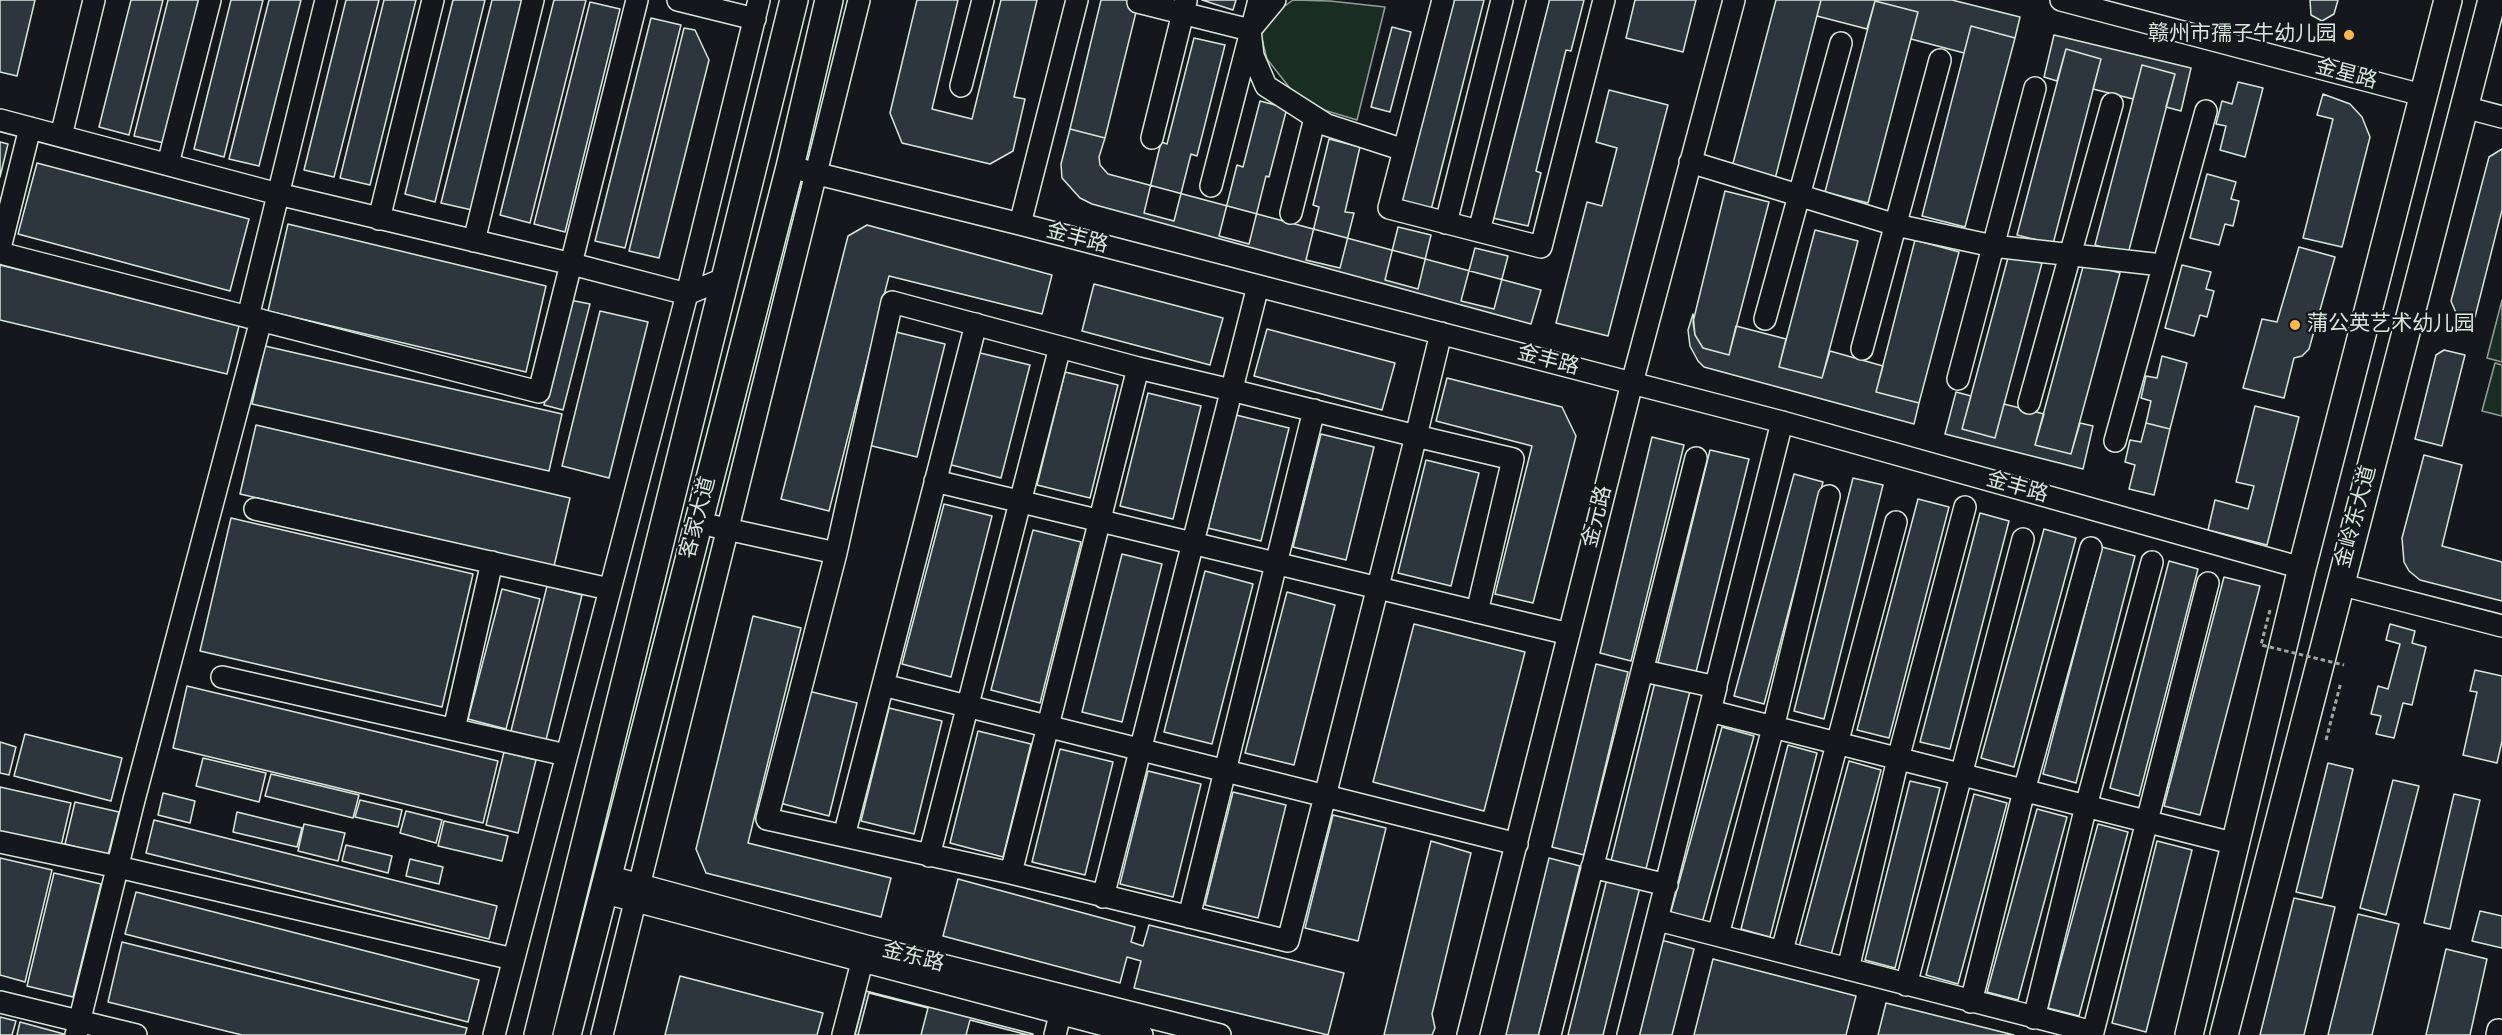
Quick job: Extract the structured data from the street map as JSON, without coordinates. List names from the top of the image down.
{
  "streets": {
    "main road": ["金岭东大道", "客家大道"],
    "street": [
      "金星路",
      "金丰路",
      "金元路",
      "金东路"
    ]
  },
  "crossings": [
    ["金星路", "金岭东大道"],
    ["金丰路", "金元路"],
    ["金丰路", "金岭东大道"],
    ["金丰路", "客家大道"],
    ["客家大道", "金东路"]
  ],
  "places": ["赣州市孺子牛幼儿园", "蒲公英艺术幼儿园"]
}
